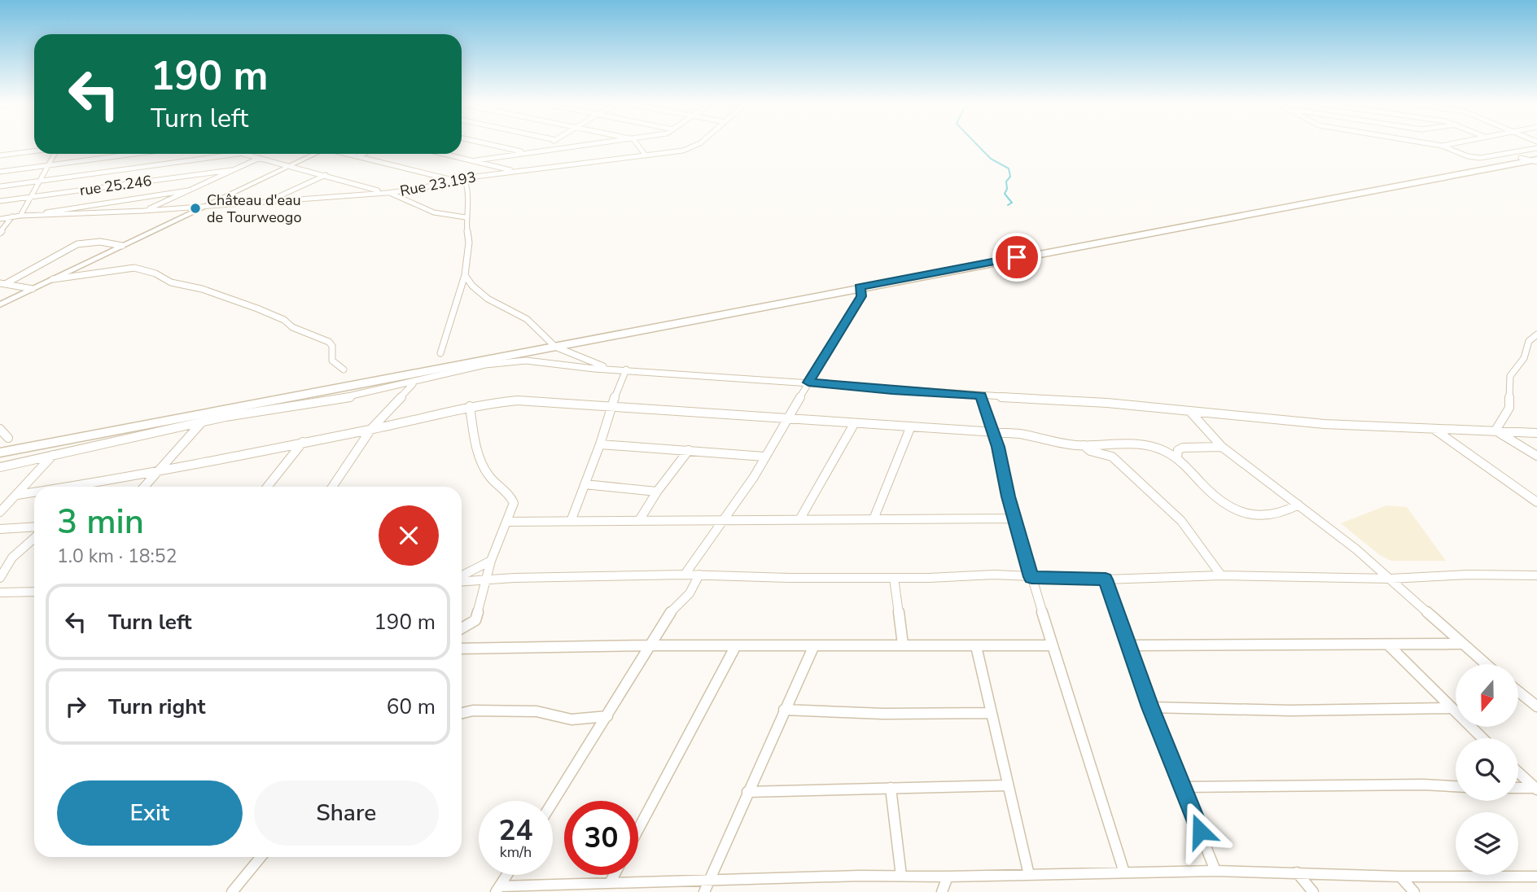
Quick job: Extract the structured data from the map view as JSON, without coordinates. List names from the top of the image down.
{
  "streets": {
    "street": ["Rue 23.193", "rue 25.246"]
  },
  "places": ["Château d'eau de Tourweogo"],
  "north": "bottom",
  "page": {
    "turn": ["190 m", "Turn left"],
    "heading": ["3 min", "1.0 km · 18:52"],
    "list": [
      {
        "name": "Turn left",
        "value": "190 m"
      },
      {
        "name": "Turn right",
        "value": "60 m"
      }
    ],
    "buttons": ["Exit", "Share"],
    "speed": "24 km/h",
    "limit": "30"
  }
}
